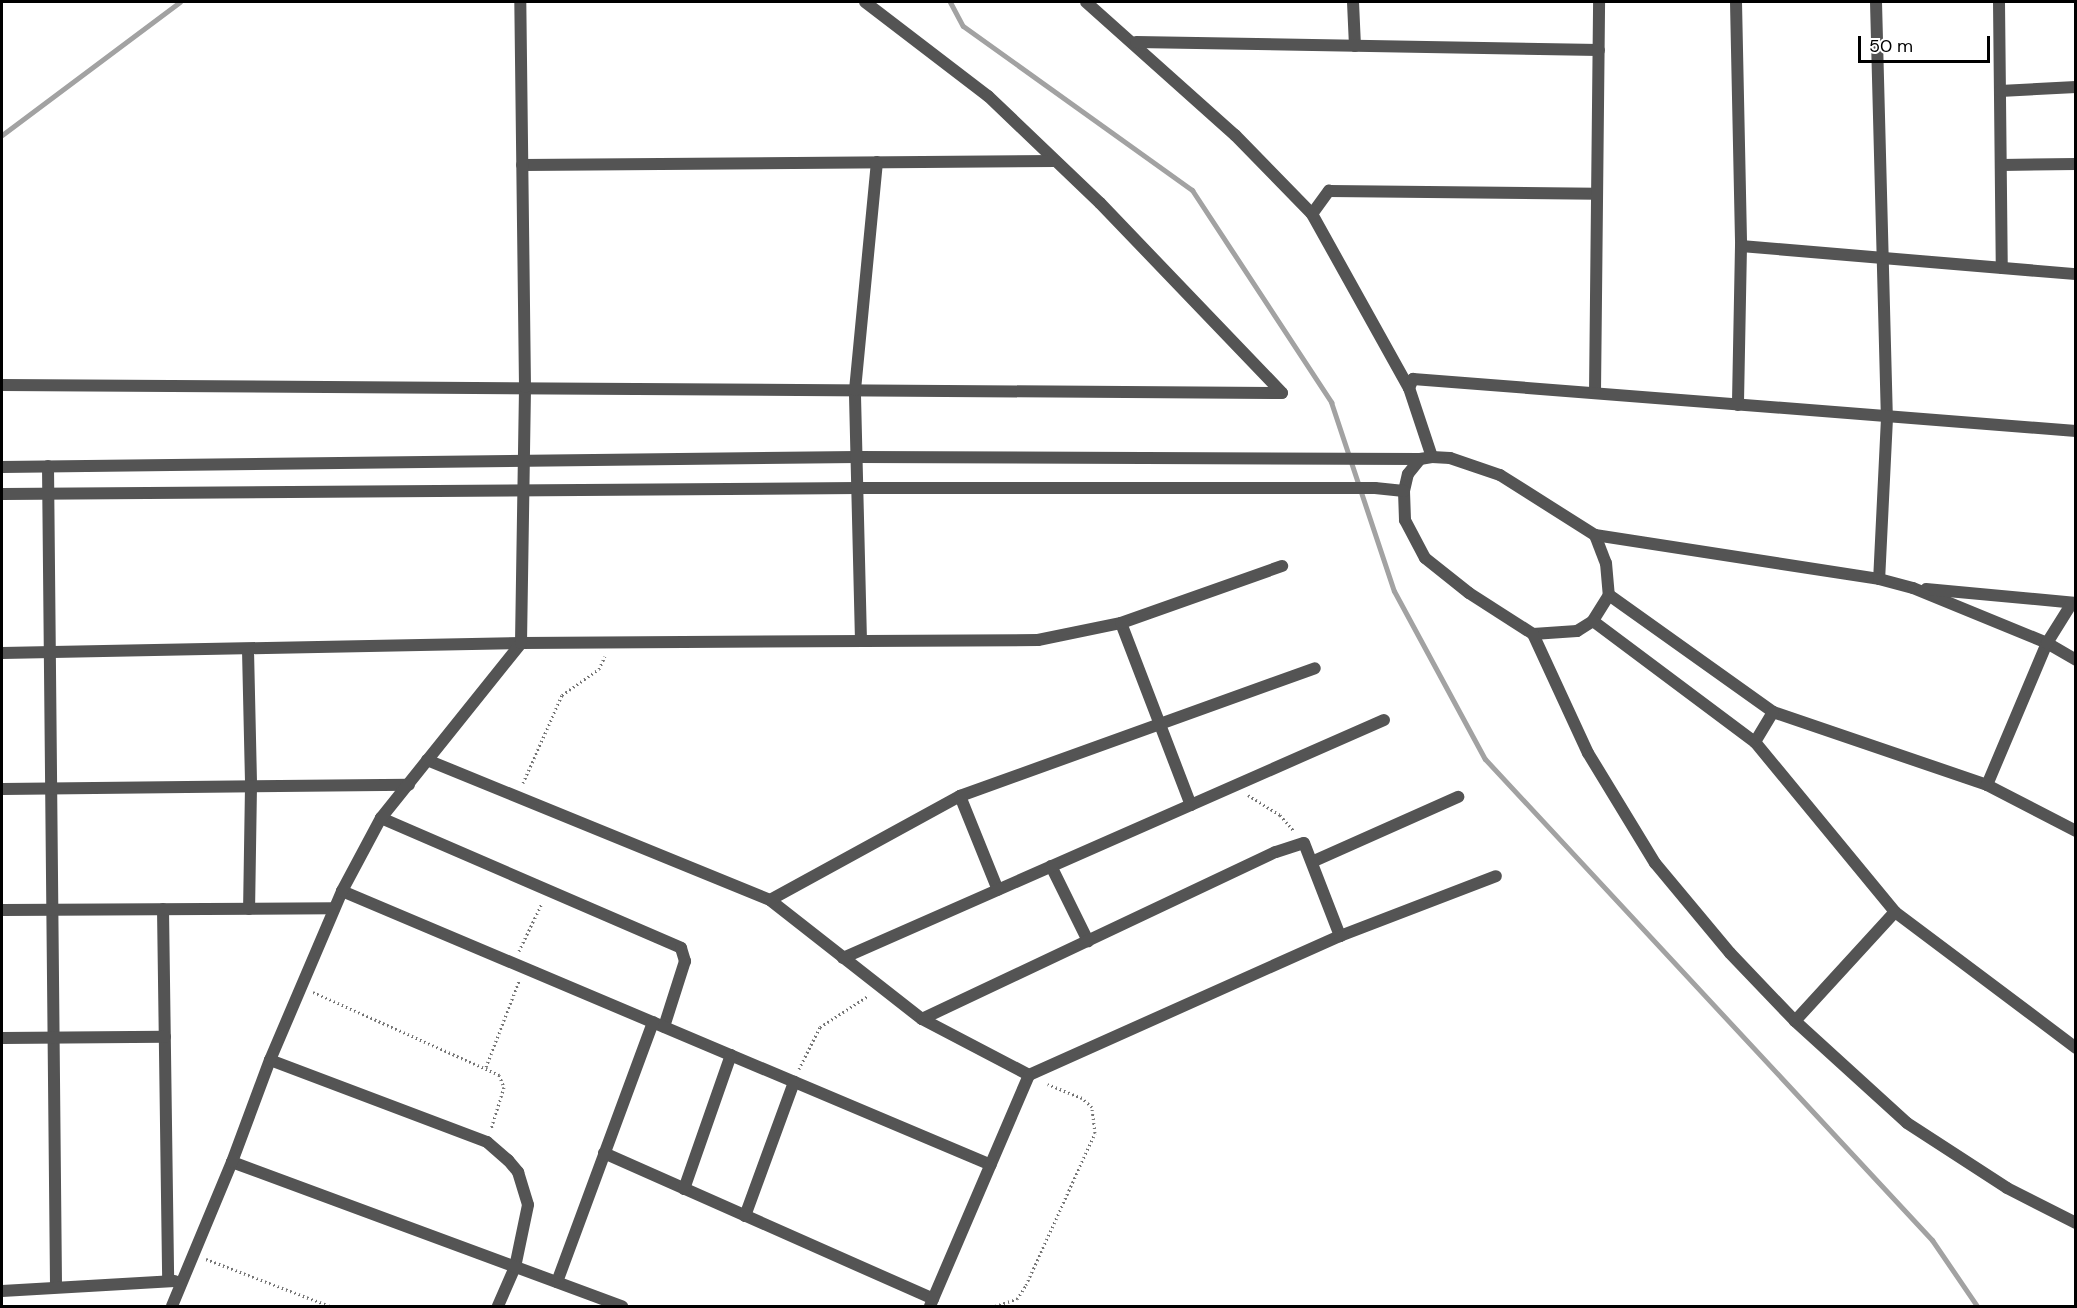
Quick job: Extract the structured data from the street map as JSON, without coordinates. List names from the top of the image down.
{
  "scale_bar": "50 m"
}
